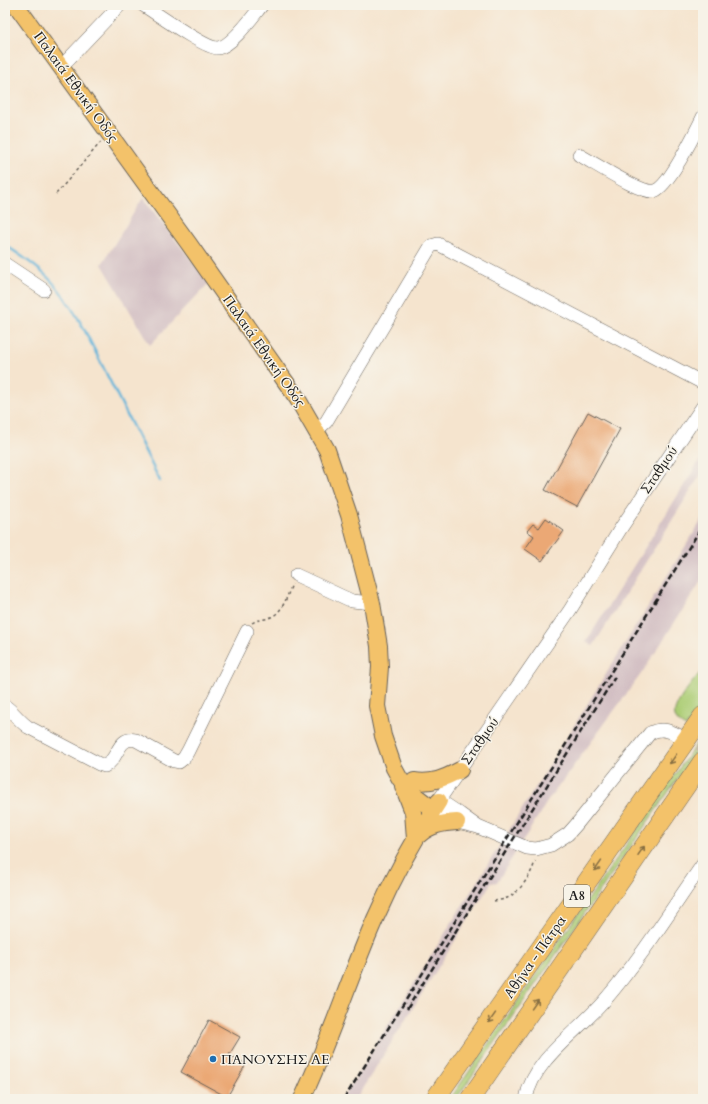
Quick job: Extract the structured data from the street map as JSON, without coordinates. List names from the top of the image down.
{
  "streets": {
    "highway": ["Α8", "Αθήνα - Πάτρα"],
    "main road": ["Παλαιά Εθνική Οδός", "Σταθμού"]
  },
  "crossings": [
    ["Παλαιά Εθνική Οδός", "Σταθμού"]
  ],
  "places": ["ΠΑΝΟΥΣΗΣ ΑΕ"]
}
